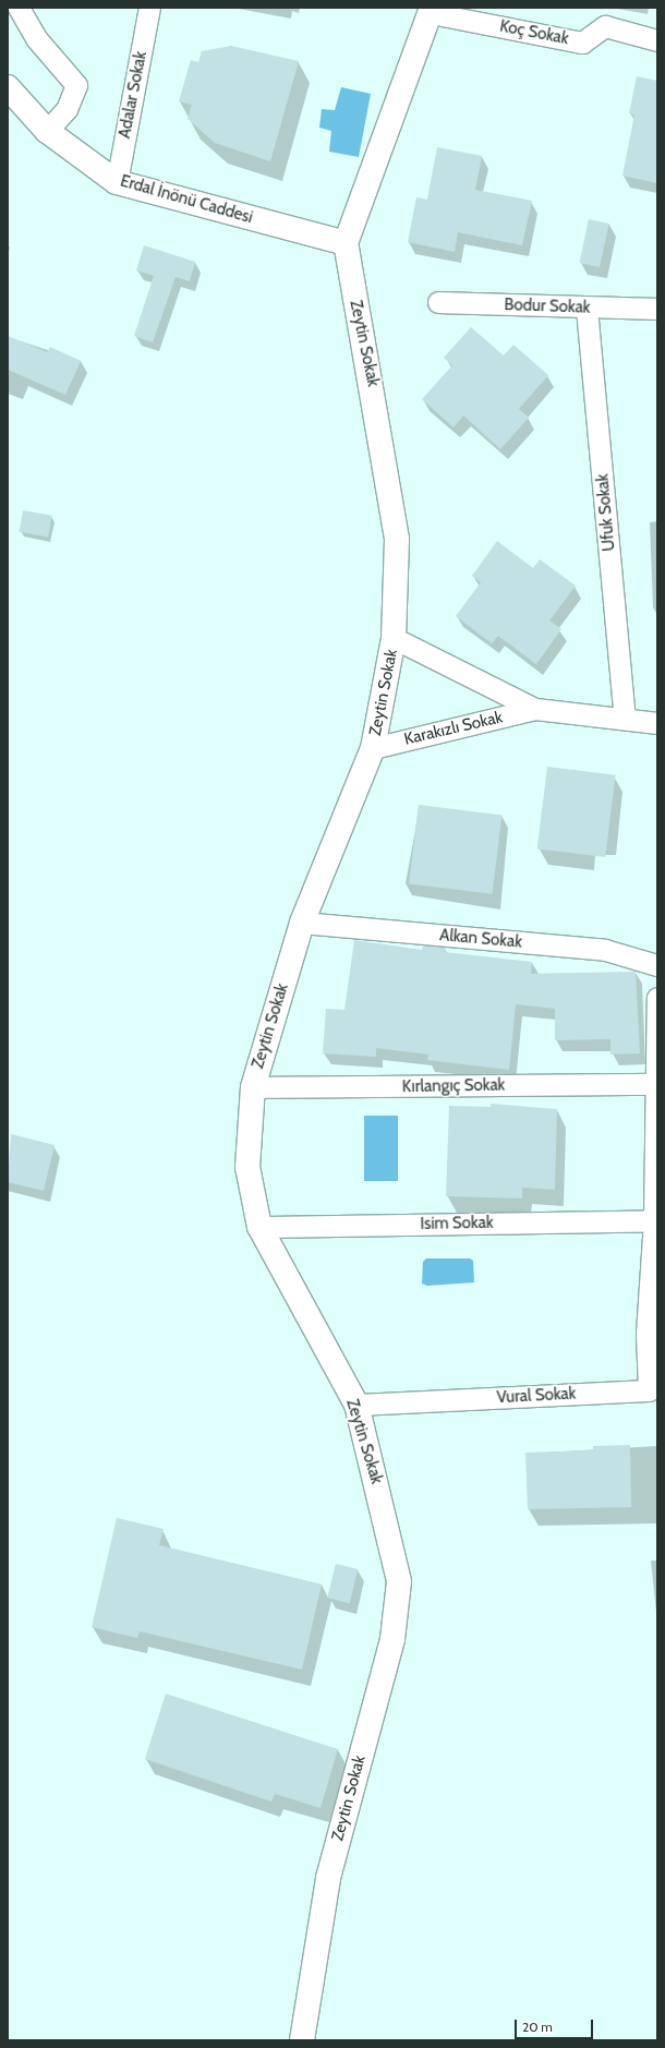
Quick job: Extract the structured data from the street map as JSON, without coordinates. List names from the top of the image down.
{
  "streets": {
    "street": [
      "Koç Sokak",
      "Adalar Sokak",
      "Erdal İnönü Caddesi",
      "Bodur Sokak",
      "Zeytin Sokak",
      "Ufuk Sokak",
      "Karakızlı Sokak",
      "Alkan Sokak",
      "Kırlangıç Sokak",
      "Isim Sokak",
      "Vural Sokak"
    ]
  },
  "crossings": [
    ["Adalar Sokak", "Erdal İnönü Caddesi"],
    ["Erdal İnönü Caddesi", "Zeytin Sokak"],
    ["Bodur Sokak", "Ufuk Sokak"],
    ["Zeytin Sokak", "Karakızlı Sokak"],
    ["Zeytin Sokak", "Alkan Sokak"],
    ["Zeytin Sokak", "Kırlangıç Sokak"],
    ["Zeytin Sokak", "Isim Sokak"],
    ["Zeytin Sokak", "Vural Sokak"],
    ["Ufuk Sokak", "Karakızlı Sokak"]
  ],
  "scale_bar": "20 m"
}
